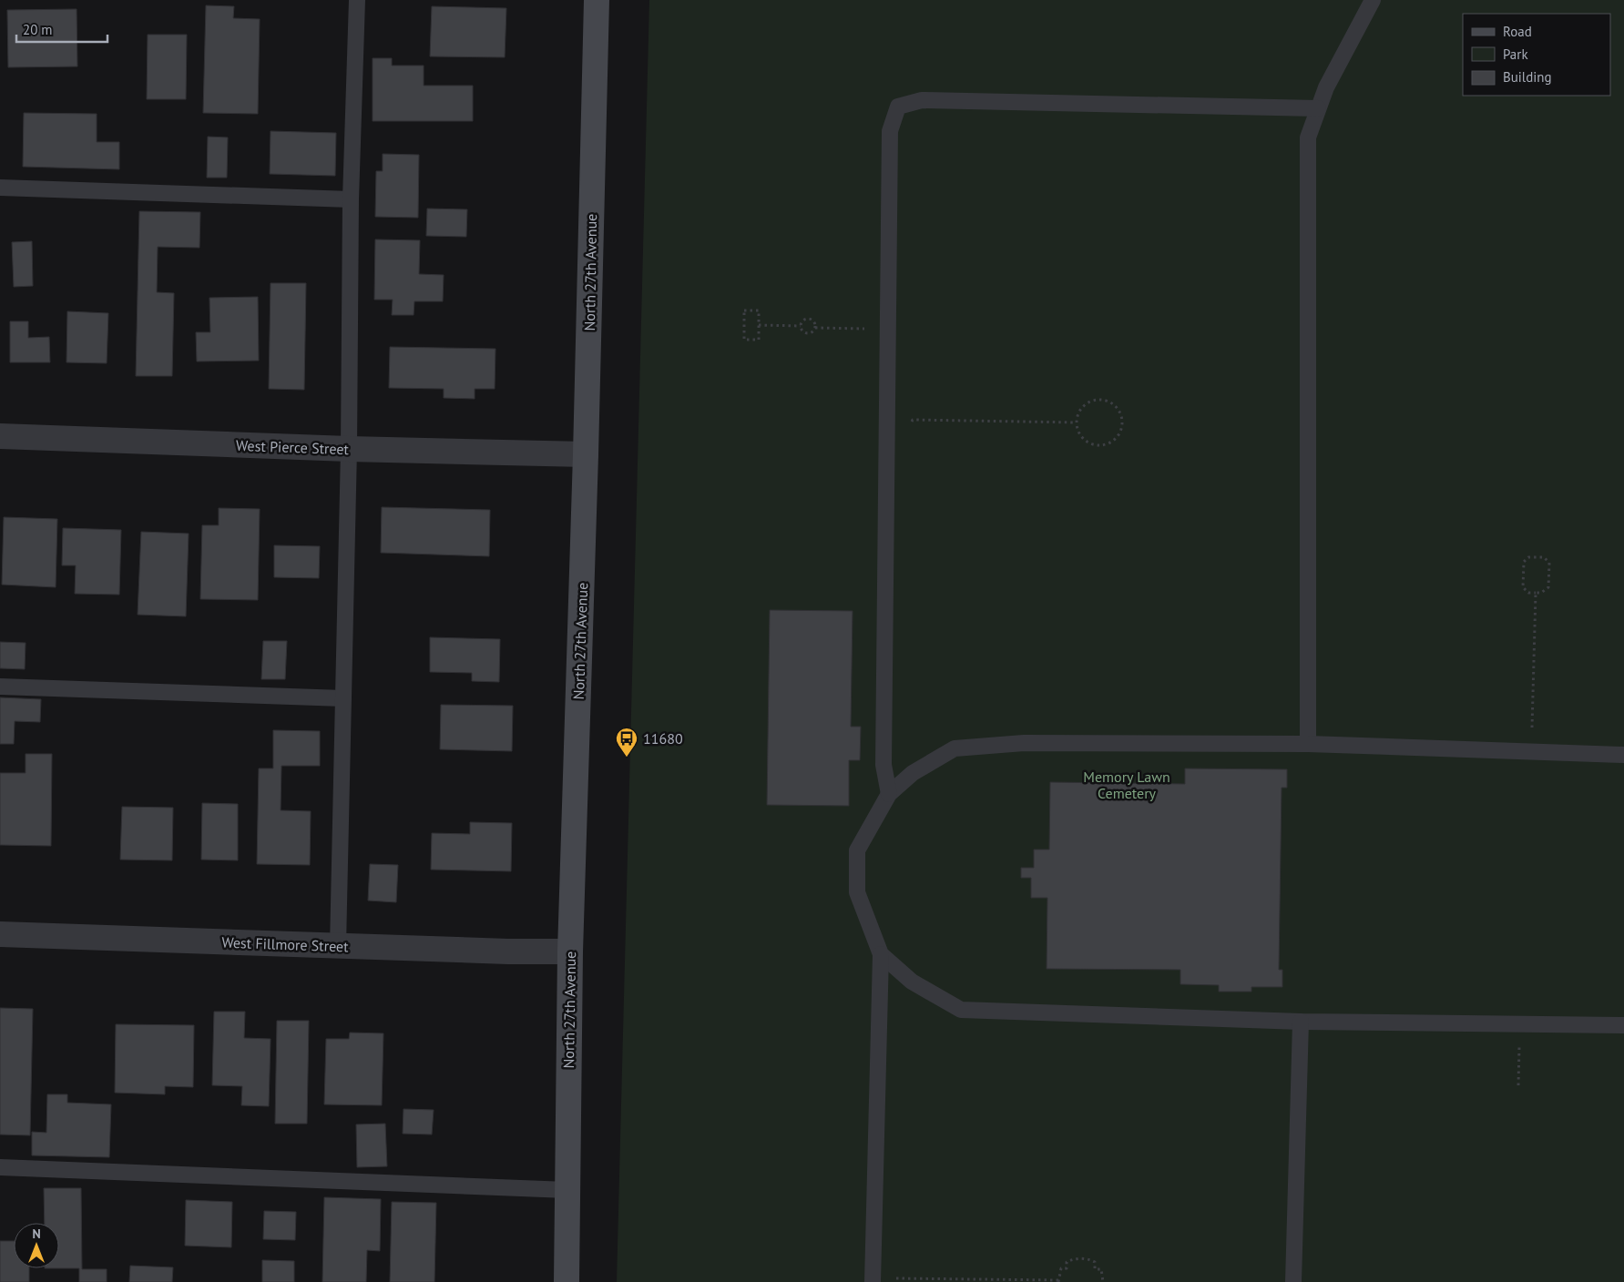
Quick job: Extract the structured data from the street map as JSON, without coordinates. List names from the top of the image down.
{
  "streets": {
    "main road": ["North 27th Avenue"],
    "street": ["West Pierce Street", "West Fillmore Street"]
  },
  "crossings": [
    ["North 27th Avenue", "West Pierce Street"],
    ["North 27th Avenue", "West Fillmore Street"]
  ],
  "parks": ["Memory Lawn Cemetery"],
  "places": {
    "bus stop": ["11680"]
  },
  "legend": ["Road", "Park", "Building"],
  "scale_bar": "20 m",
  "north": "top"
}
